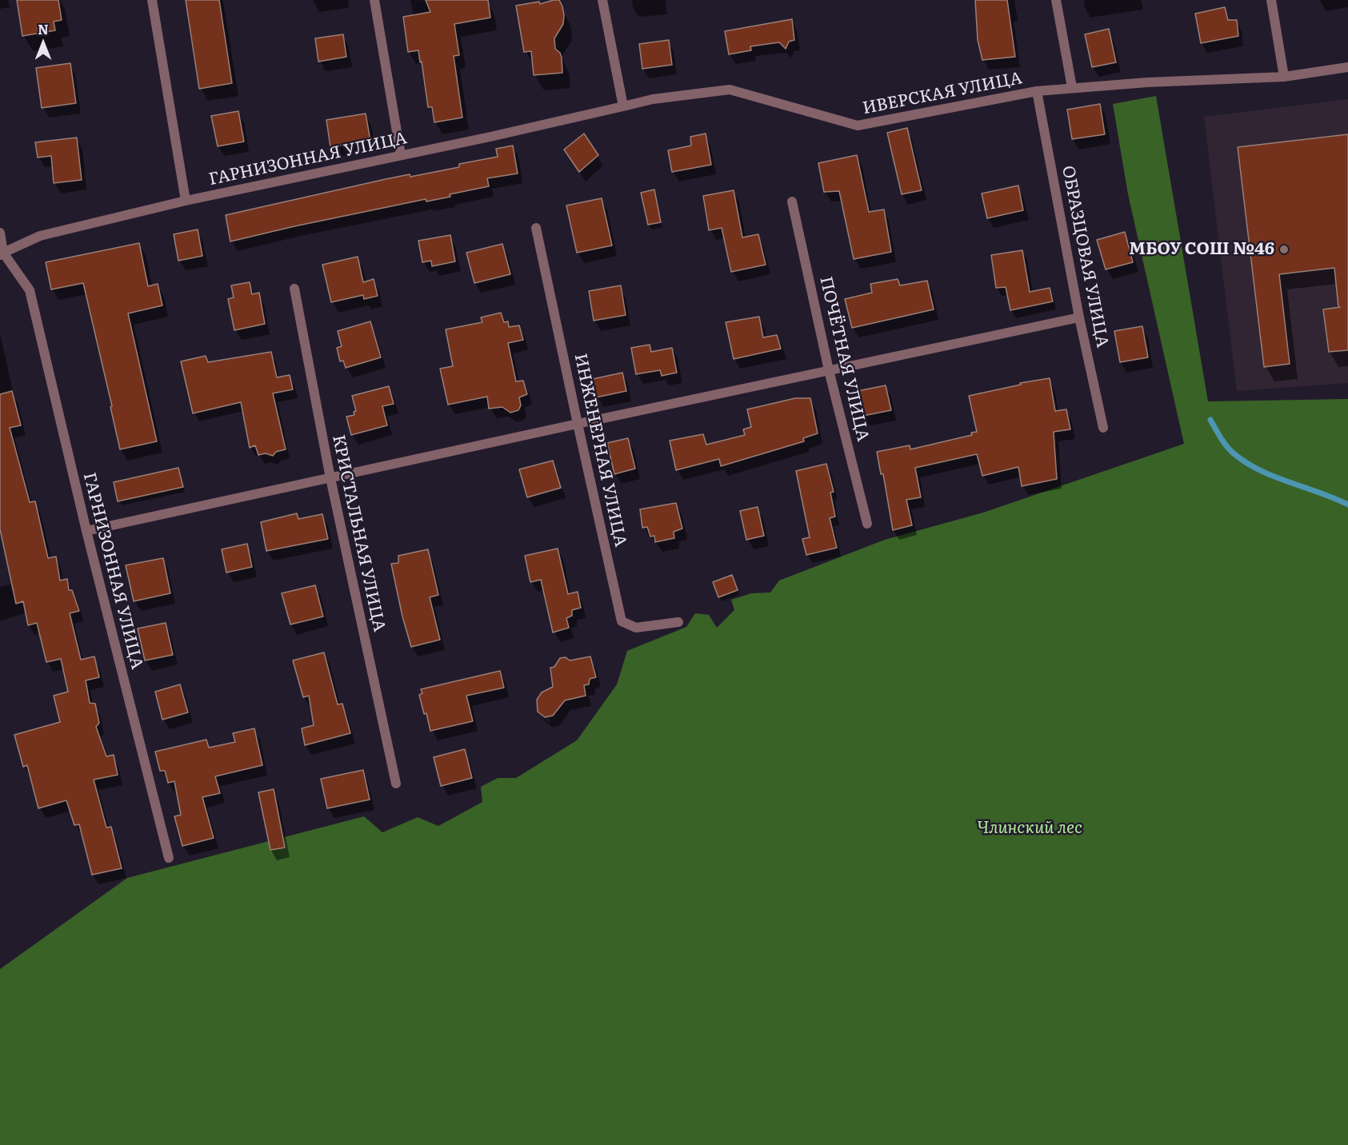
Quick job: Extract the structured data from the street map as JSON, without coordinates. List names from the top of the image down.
{
  "streets": {
    "street": [
      "ИВЕРСКАЯ УЛИЦА",
      "ГАРНИЗОННАЯ УЛИЦА",
      "ОБРАЗЦОВАЯ УЛИЦА",
      "ПОЧЁТНАЯ УЛИЦА",
      "ИНЖЕНЕРНАЯ УЛИЦА",
      "КРИСТАЛЬНАЯ УЛИЦА"
    ]
  },
  "crossings": [
    ["ИВЕРСКАЯ УЛИЦА", "ГАРНИЗОННАЯ УЛИЦА"],
    ["ИВЕРСКАЯ УЛИЦА", "ОБРАЗЦОВАЯ УЛИЦА"]
  ],
  "parks": ["Члинский лес"],
  "places": ["МБОУ СОШ №46"],
  "north": "top"
}
